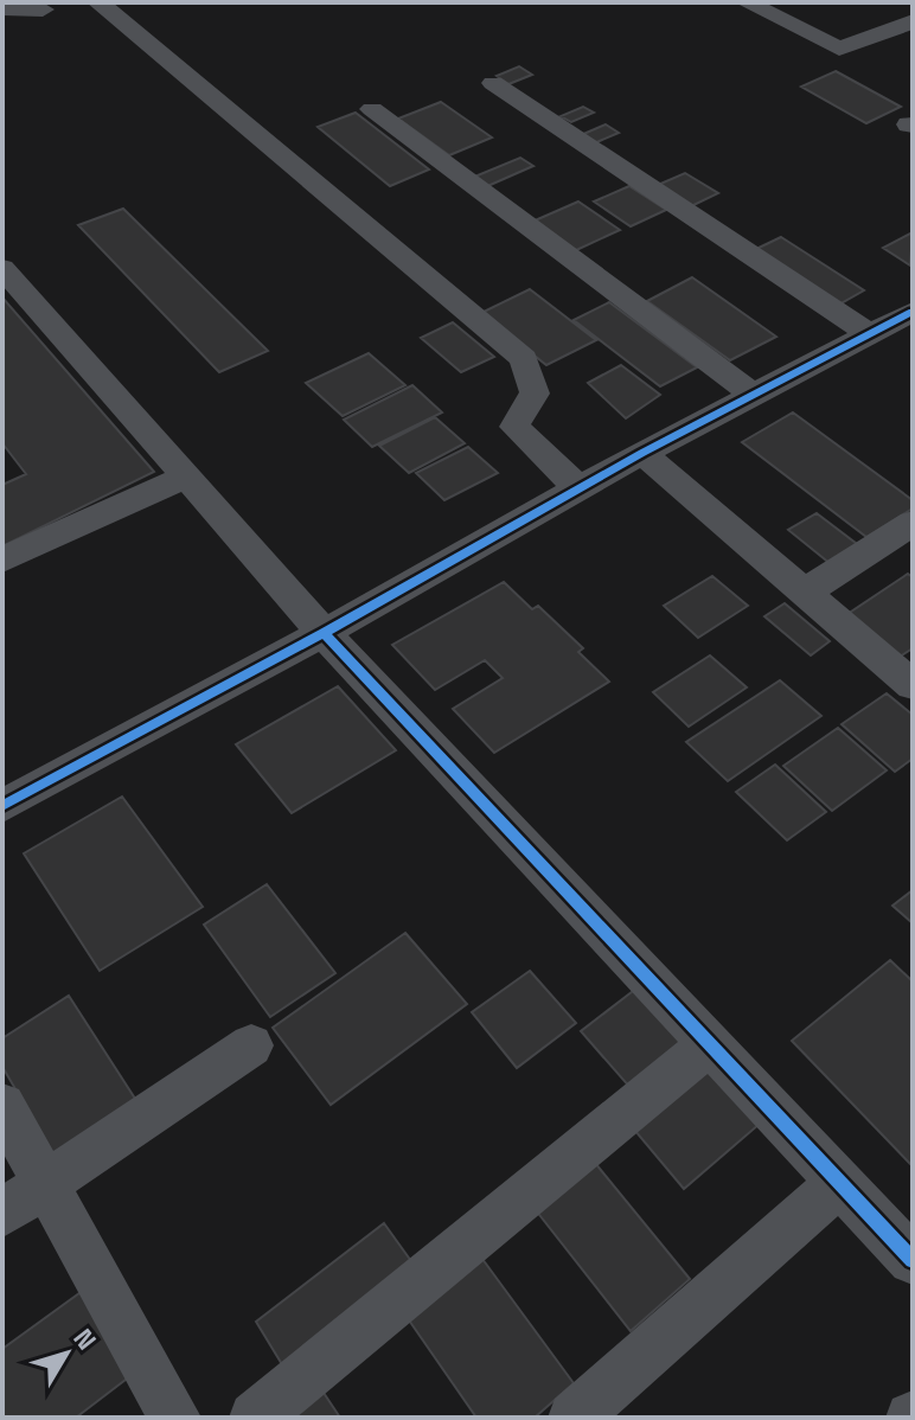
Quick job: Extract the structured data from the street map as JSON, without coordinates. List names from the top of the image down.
{
  "north": "top right"
}
